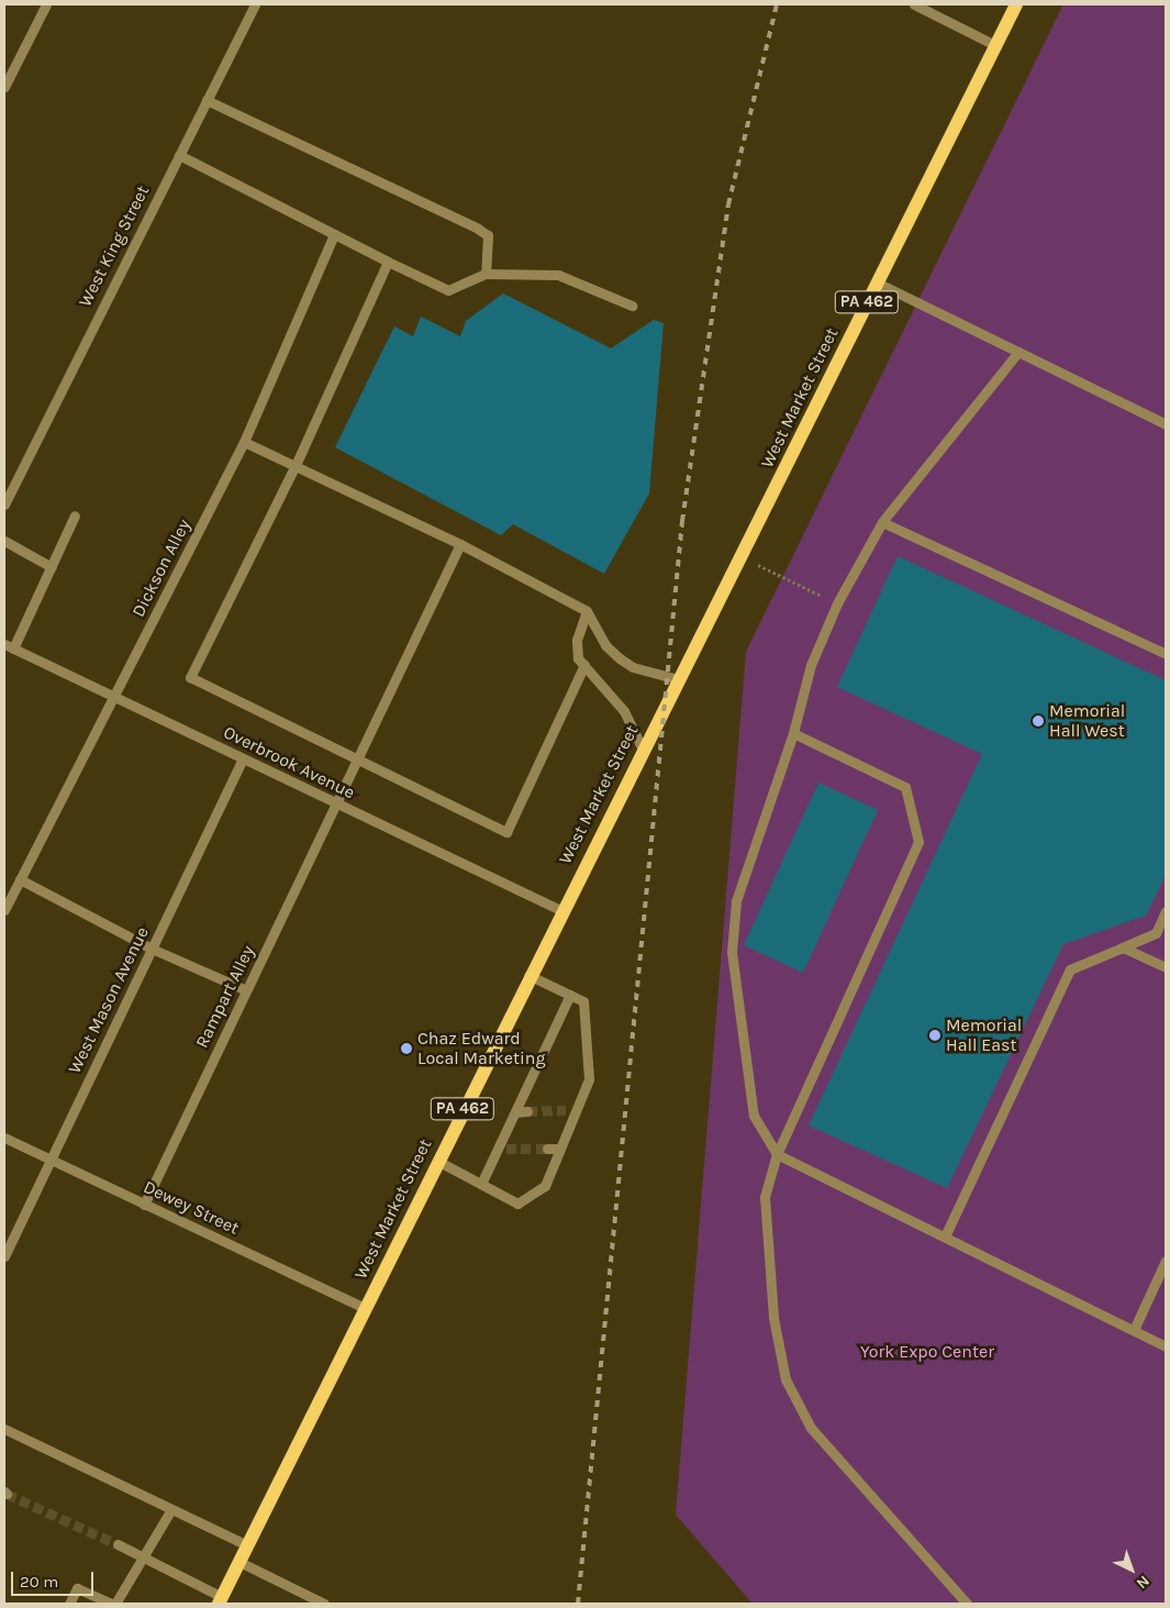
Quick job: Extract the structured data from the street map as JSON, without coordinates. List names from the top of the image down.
{
  "streets": {
    "main road": ["PA 462", "West Market Street"],
    "street": [
      "West King Street",
      "Dickson Alley",
      "Overbrook Avenue",
      "Rampart Alley",
      "West Mason Avenue",
      "Dewey Street"
    ]
  },
  "crossings": [
    ["West Market Street", "Overbrook Avenue"],
    ["West Market Street", "Dewey Street"],
    ["Dickson Alley", "Overbrook Avenue"],
    ["Overbrook Avenue", "Rampart Alley"],
    ["Overbrook Avenue", "West Mason Avenue"],
    ["Rampart Alley", "Dewey Street"],
    ["West Mason Avenue", "Dewey Street"]
  ],
  "parks": ["York Expo Center"],
  "places": ["Memorial Hall West", "Memorial Hall East", "Chaz Edward Local Marketing"],
  "scale_bar": "20 m",
  "north": "bottom right"
}
